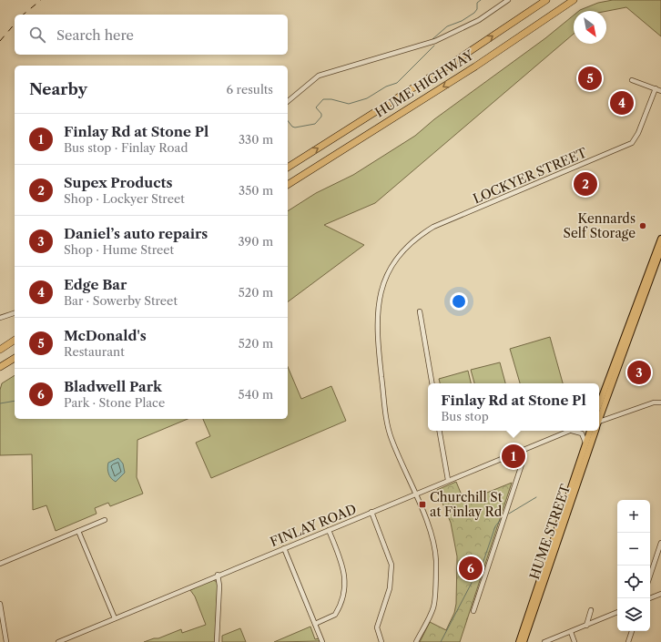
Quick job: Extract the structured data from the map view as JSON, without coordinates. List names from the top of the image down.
{
  "streets": {
    "highway": ["HUME HIGHWAY"],
    "main road": ["HUME STREET"],
    "street": ["LOCKYER STREET", "FINLAY ROAD"]
  },
  "crossings": [
    ["LOCKYER STREET", "FINLAY ROAD"]
  ],
  "places": {
    "other": ["Kennards Self Storage"],
    "transit": ["Churchill St at Finlay Rd"]
  },
  "north": "bottom right",
  "page": {
    "search": "Search here",
    "pins": [
      "5",
      "4",
      "2",
      "3",
      "1",
      "6"
    ],
    "heading": ["Nearby", "6 results"],
    "list": [
      {
        "mark": "1",
        "name": "Finlay Rd at Stone Pl",
        "note": "Bus stop · Finlay Road",
        "value": "330 m"
      },
      {
        "mark": "2",
        "name": "Supex Products",
        "note": "Shop · Lockyer Street",
        "value": "350 m"
      },
      {
        "mark": "3",
        "name": "Daniel’s auto repairs",
        "note": "Shop · Hume Street",
        "value": "390 m"
      },
      {
        "mark": "4",
        "name": "Edge Bar",
        "note": "Bar · Sowerby Street",
        "value": "520 m"
      },
      {
        "mark": "5",
        "name": "McDonald's",
        "note": "Restaurant",
        "value": "520 m"
      },
      {
        "mark": "6",
        "name": "Bladwell Park",
        "note": "Park · Stone Place",
        "value": "540 m"
      }
    ],
    "popup": ["Finlay Rd at Stone Pl", "Bus stop"],
    "map_buttons": ["+", "−"]
  }
}
